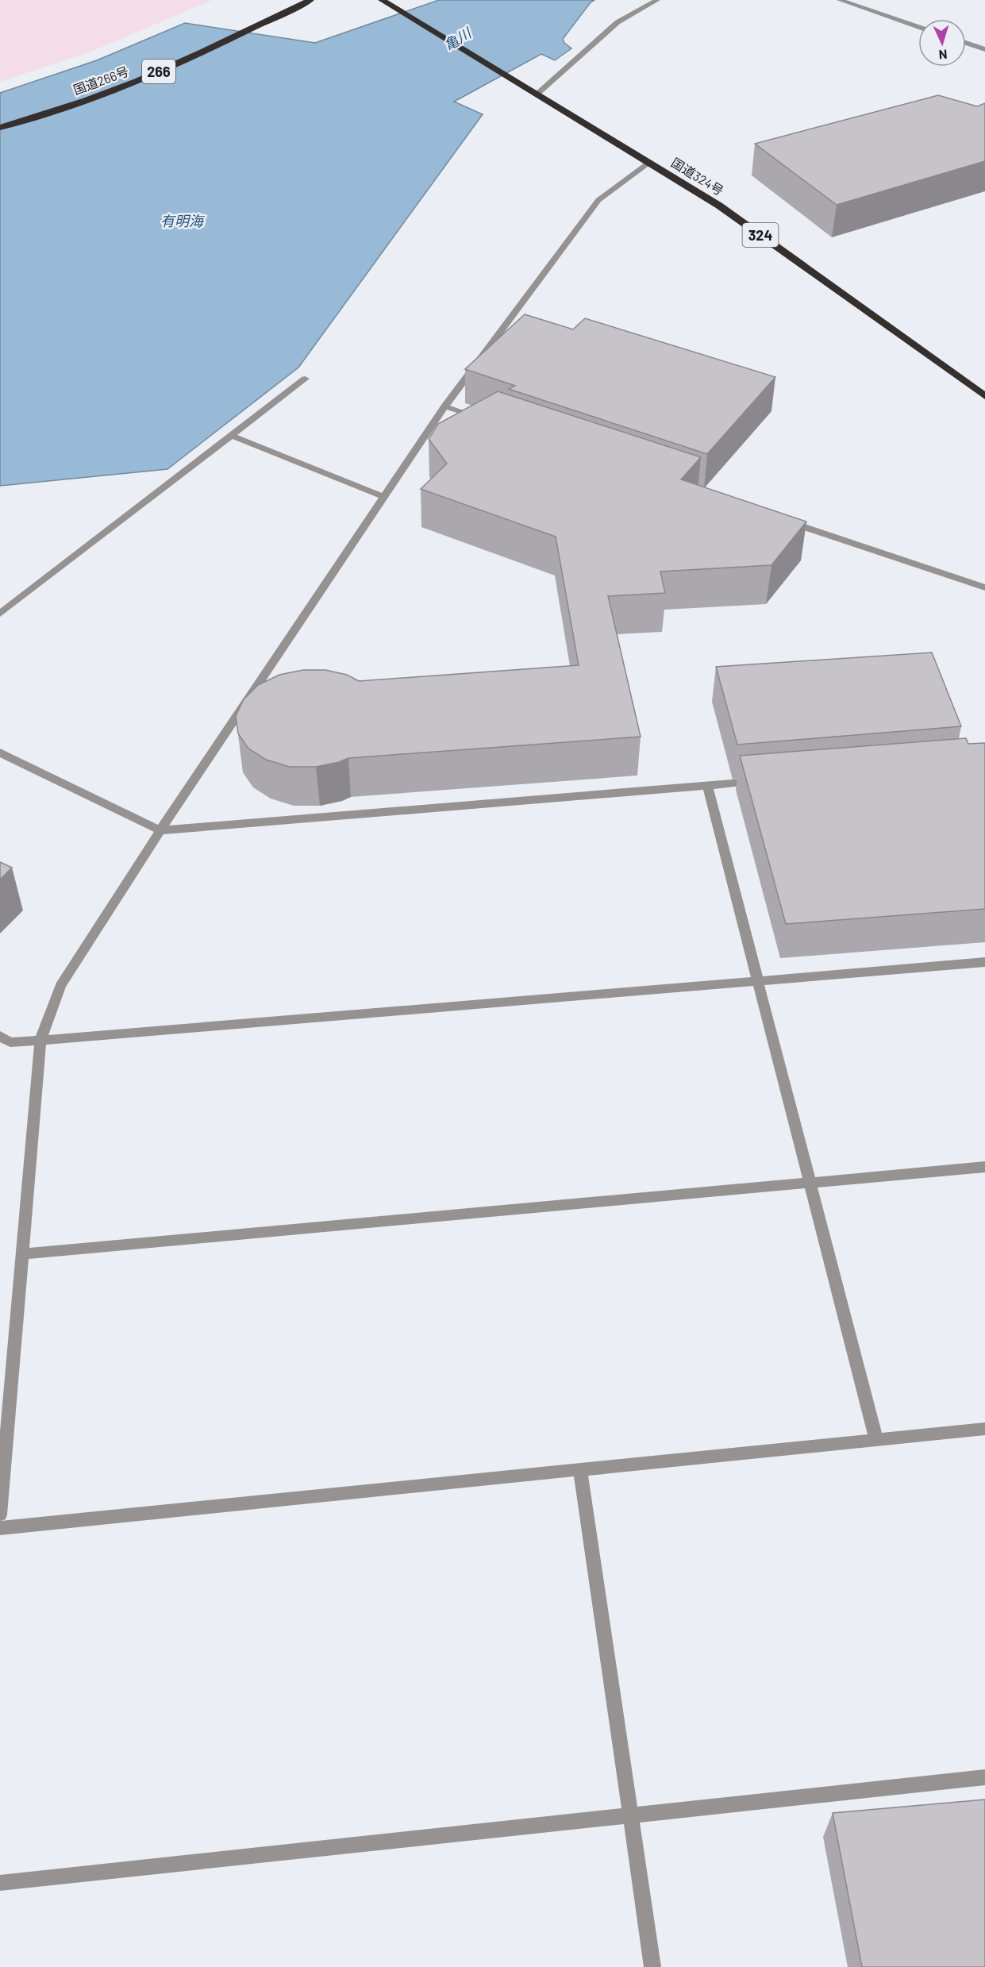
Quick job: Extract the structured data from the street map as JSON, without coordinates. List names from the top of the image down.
{
  "streets": {
    "highway": [
      "266",
      "国道266号",
      "国道324号",
      "324"
    ]
  },
  "water": ["亀川", "有明海"],
  "north": "bottom"
}
